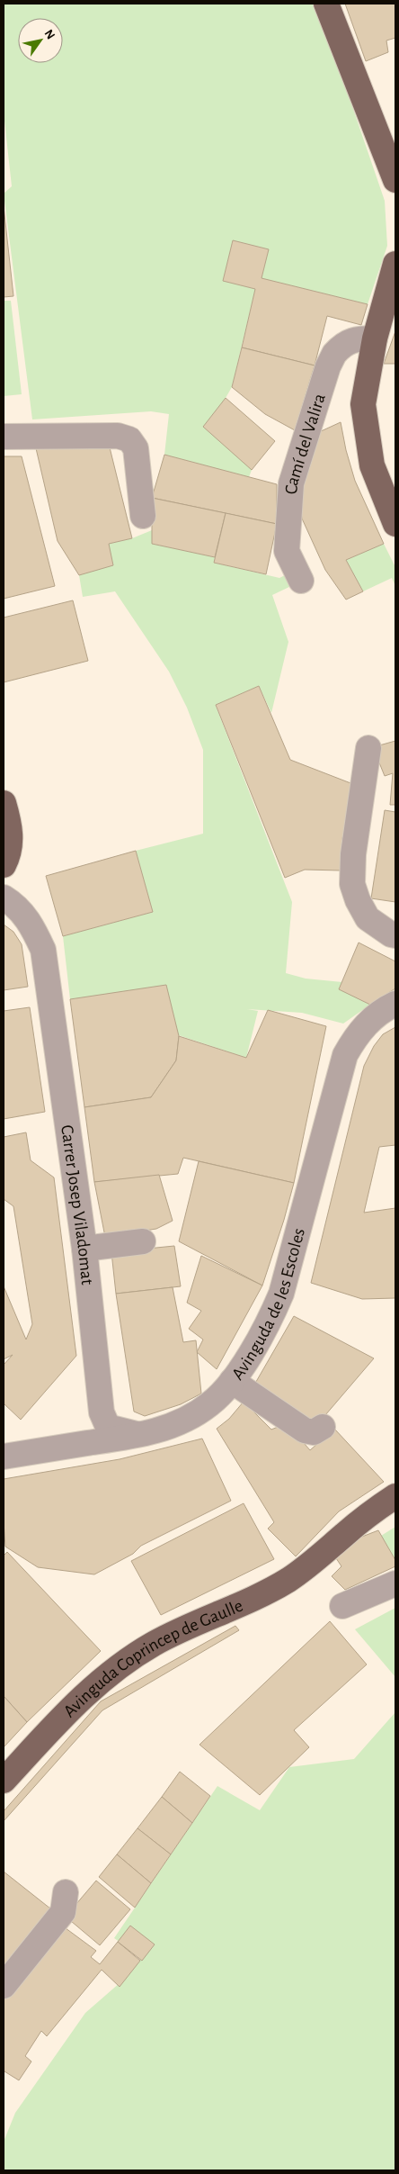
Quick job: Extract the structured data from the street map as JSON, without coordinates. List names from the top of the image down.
{
  "streets": {
    "main road": ["Avinguda Coprincep de Gaulle"],
    "street": ["Camí del Valira", "Carrer Josep Viladomat", "Avinguda de les Escoles"]
  },
  "crossings": [
    ["Carrer Josep Viladomat", "Avinguda de les Escoles"]
  ],
  "north": "top right"
}
